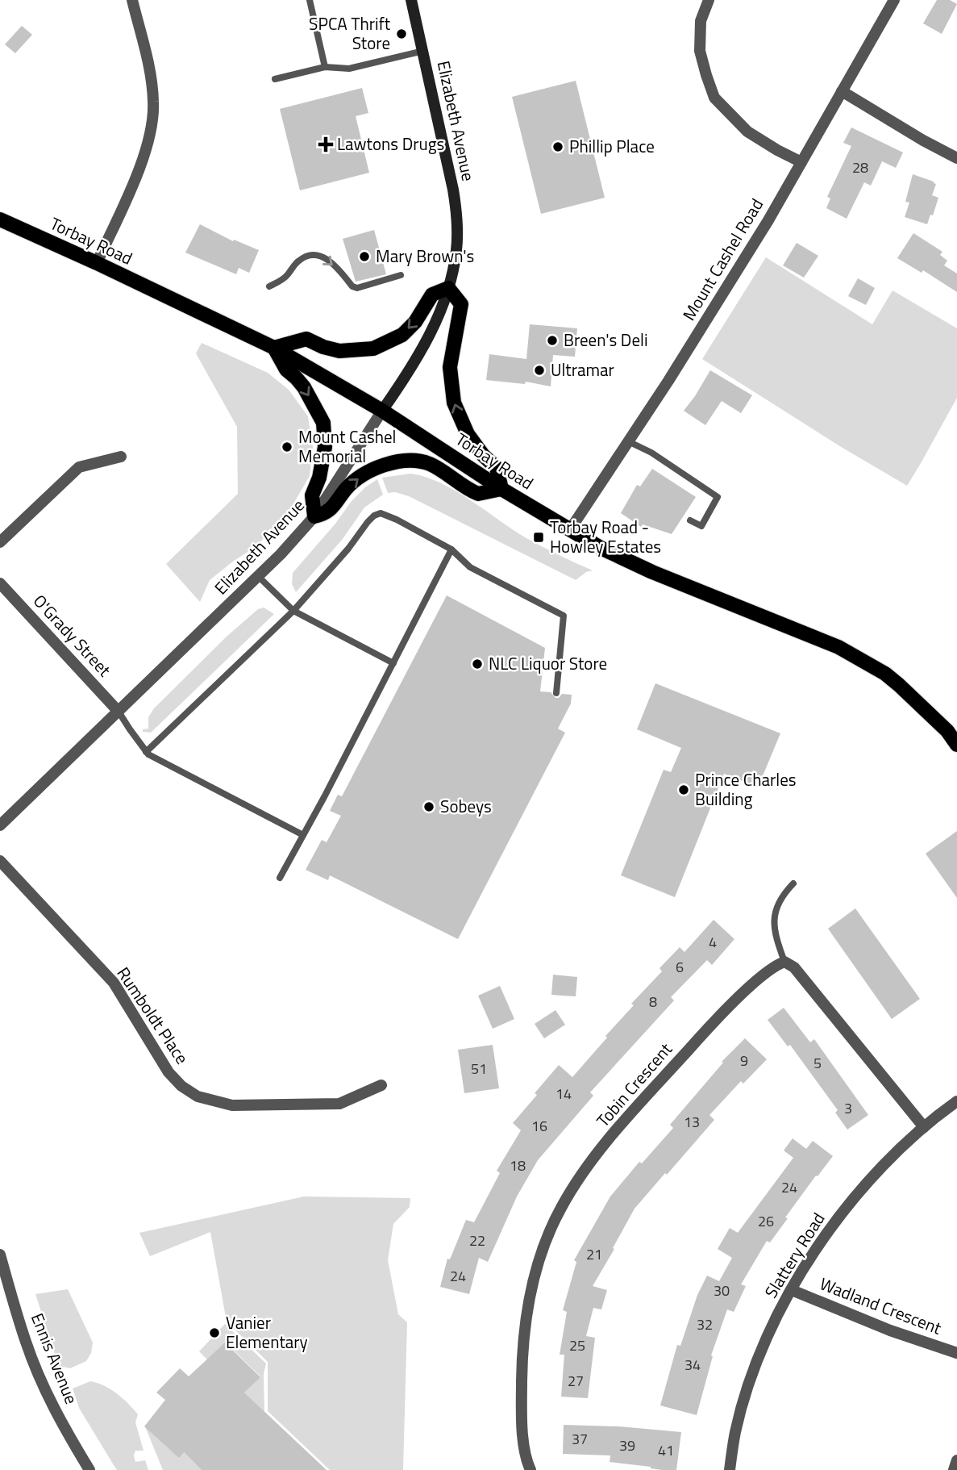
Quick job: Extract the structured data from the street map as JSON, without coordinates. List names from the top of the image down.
{
  "streets": {
    "main road": ["Elizabeth Avenue", "Torbay Road"],
    "street": [
      "Mount Cashel Road",
      "O'Grady Street",
      "Rumboldt Place",
      "Tobin Crescent",
      "Slattery Road",
      "Wadland Crescent",
      "Ennis Avenue"
    ]
  },
  "crossings": [
    ["Elizabeth Avenue", "Torbay Road"],
    ["Elizabeth Avenue", "O'Grady Street"],
    ["Torbay Road", "Mount Cashel Road"],
    ["Slattery Road", "Wadland Crescent"]
  ],
  "places": {
    "other": [
      "SPCA Thrift Store",
      "Phillip Place",
      "Mary Brown's",
      "Breen's Deli",
      "Ultramar",
      "Mount Cashel Memorial",
      "NLC Liquor Store",
      "Prince Charles Building",
      "Sobeys",
      "Vanier Elementary"
    ],
    "health": ["Lawtons Drugs"],
    "transit": ["Torbay Road - Howley Estates"]
  },
  "house_numbers": [
    "28",
    "4",
    "6",
    "8",
    "9",
    "5",
    "51",
    "14",
    "3",
    "13",
    "16",
    "18",
    "24",
    "26",
    "22",
    "21",
    "24",
    "30",
    "32",
    "25",
    "34",
    "27",
    "37",
    "39",
    "41"
  ]
}
